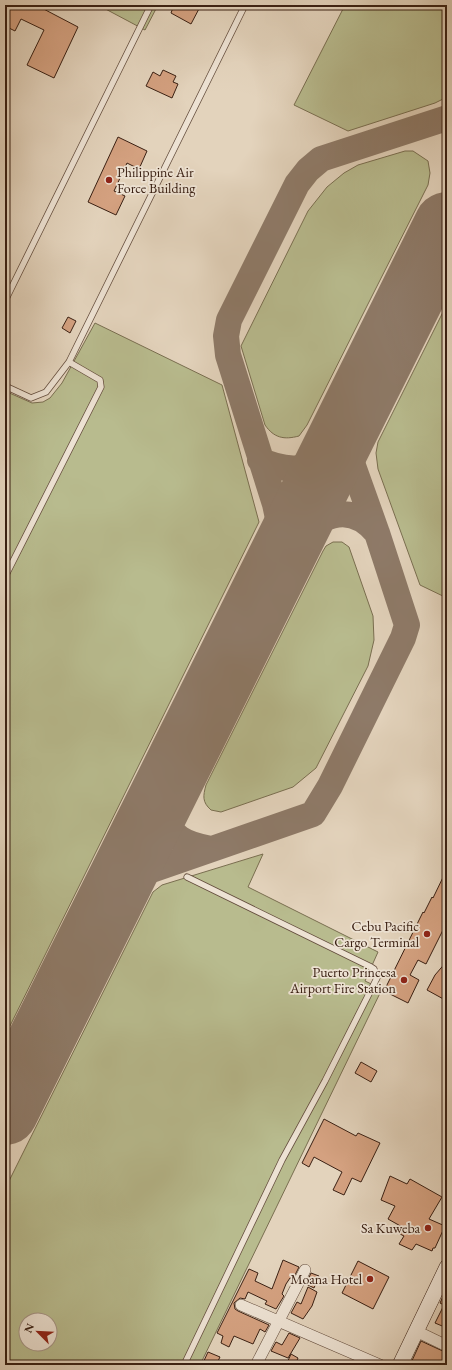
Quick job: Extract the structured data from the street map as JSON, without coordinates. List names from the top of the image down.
{
  "places": [
    "Philippine Air Force Building",
    "Cebu Pacific Cargo Terminal",
    "Puerto Princesa Airport Fire Station",
    "Sa Kuweba",
    "Moana Hotel"
  ],
  "north": "top left"
}
